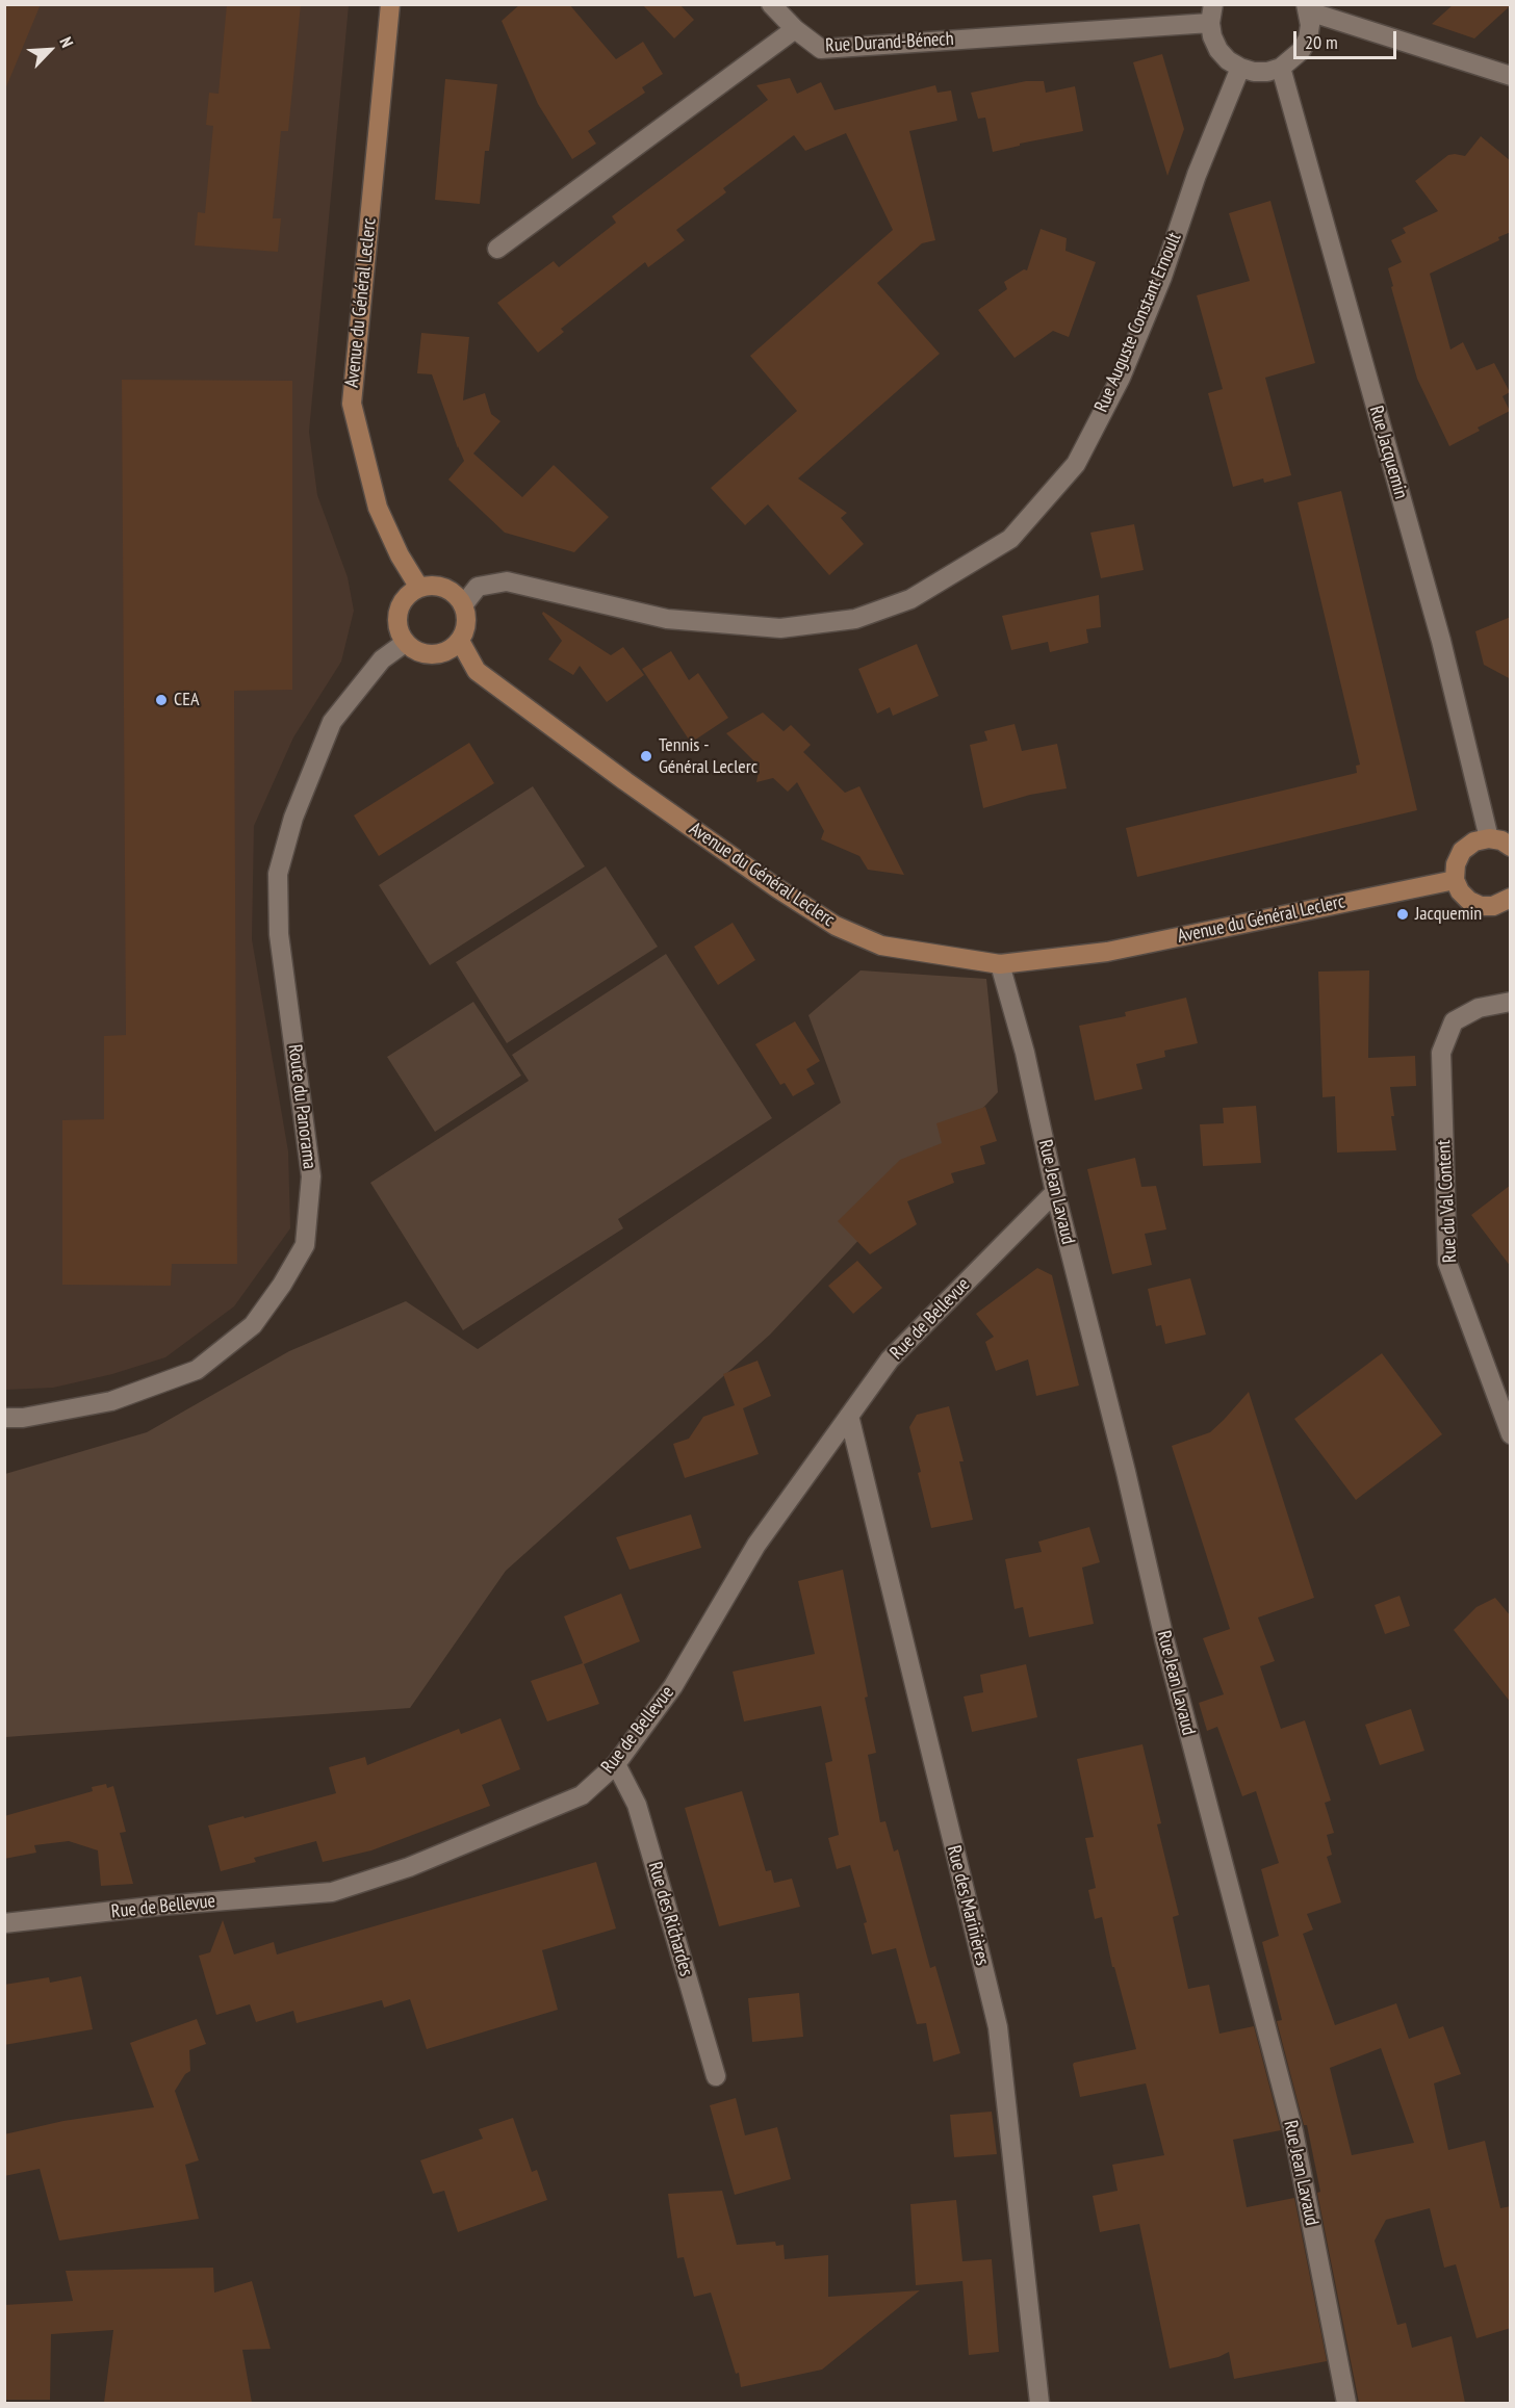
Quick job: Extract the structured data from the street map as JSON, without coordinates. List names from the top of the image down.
{
  "streets": {
    "street": [
      "Rue Durand-Bénech",
      "Avenue du Général Leclerc",
      "Rue Auguste Constant Ernoult",
      "Rue Jacquemin",
      "Route du Panorama",
      "Rue Jean Lavaud",
      "Rue du Val Content",
      "Rue de Bellevue",
      "Rue des Marinières",
      "Rue des Richardes"
    ]
  },
  "crossings": [
    ["Avenue du Général Leclerc", "Rue Auguste Constant Ernoult"],
    ["Avenue du Général Leclerc", "Route du Panorama"],
    ["Avenue du Général Leclerc", "Rue Jean Lavaud"],
    ["Rue Auguste Constant Ernoult", "Route du Panorama"],
    ["Rue Jean Lavaud", "Rue de Bellevue"],
    ["Rue de Bellevue", "Rue des Marinières"],
    ["Rue de Bellevue", "Rue des Richardes"]
  ],
  "places": ["CEA", "Tennis - Général Leclerc", "Jacquemin"],
  "scale_bar": "20 m",
  "north": "top right"
}
